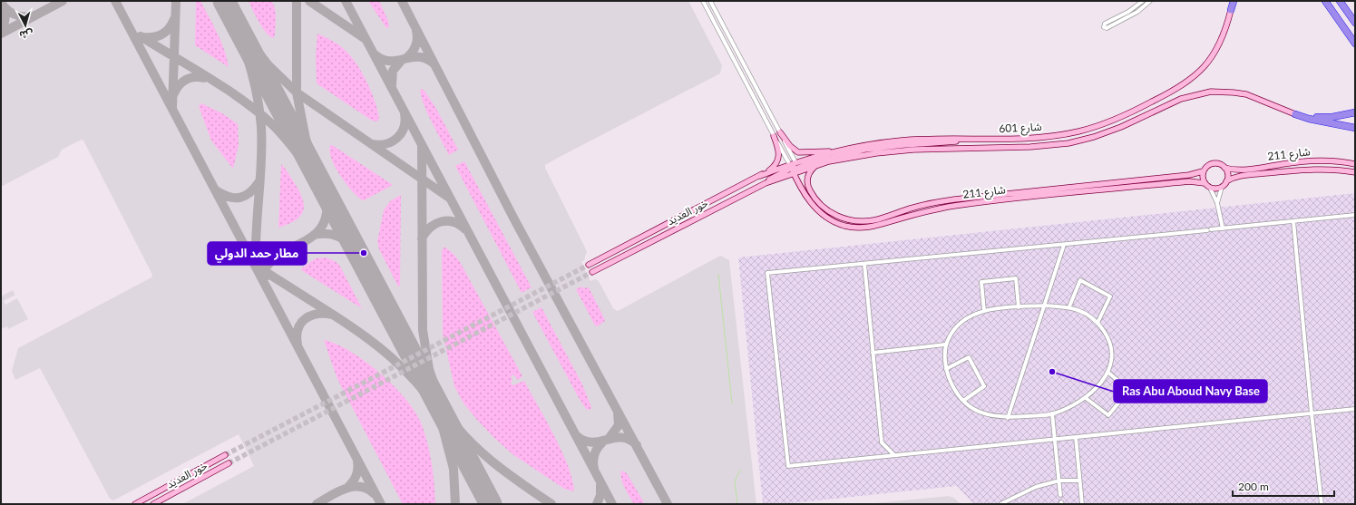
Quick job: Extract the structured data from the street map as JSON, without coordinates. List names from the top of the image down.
{
  "streets": {
    "main road": ["شارع 601", "شارع 211", "خور العديد"]
  },
  "crossings": [
    ["شارع 601", "شارع 211"],
    ["شارع 601", "خور العديد"],
    ["شارع 211", "خور العديد"]
  ],
  "places": ["مطار حمد الدولي", "Ras Abu Aboud Navy Base"],
  "scale_bar": "200 m",
  "north": "bottom"
}
